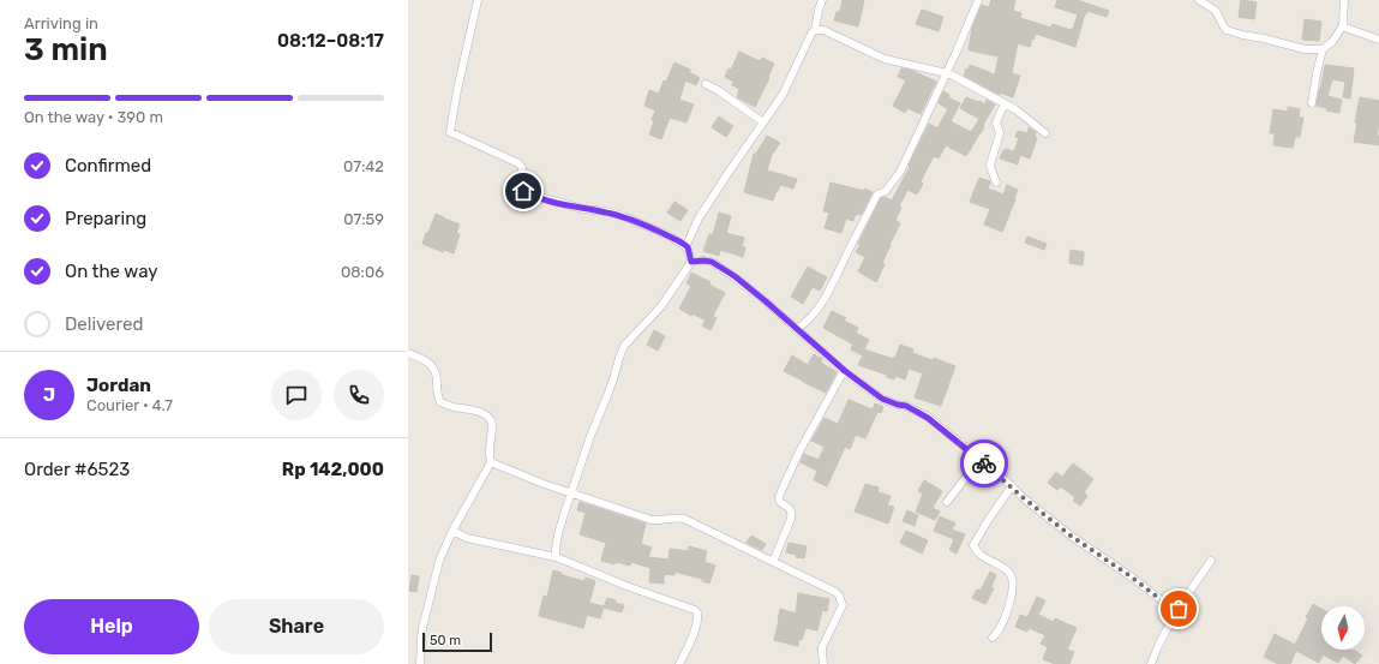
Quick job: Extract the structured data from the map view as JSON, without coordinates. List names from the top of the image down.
{
  "scale_bar": "50 m",
  "north": "bottom",
  "page": {
    "heading": ["3 min", "Arriving in", "08:12–08:17"],
    "panel": [
      "Jordan",
      "Courier · 4.7",
      "Order #6523",
      "Rp 142,000"
    ],
    "bar": "On the way · 390 m",
    "list": [
      ["Confirmed", "07:42"],
      ["Preparing", "07:59"],
      ["On the way", "08:06"],
      "Delivered"
    ],
    "round": "J",
    "buttons": ["Help", "Share"],
    "scale": "50 m"
  }
}
